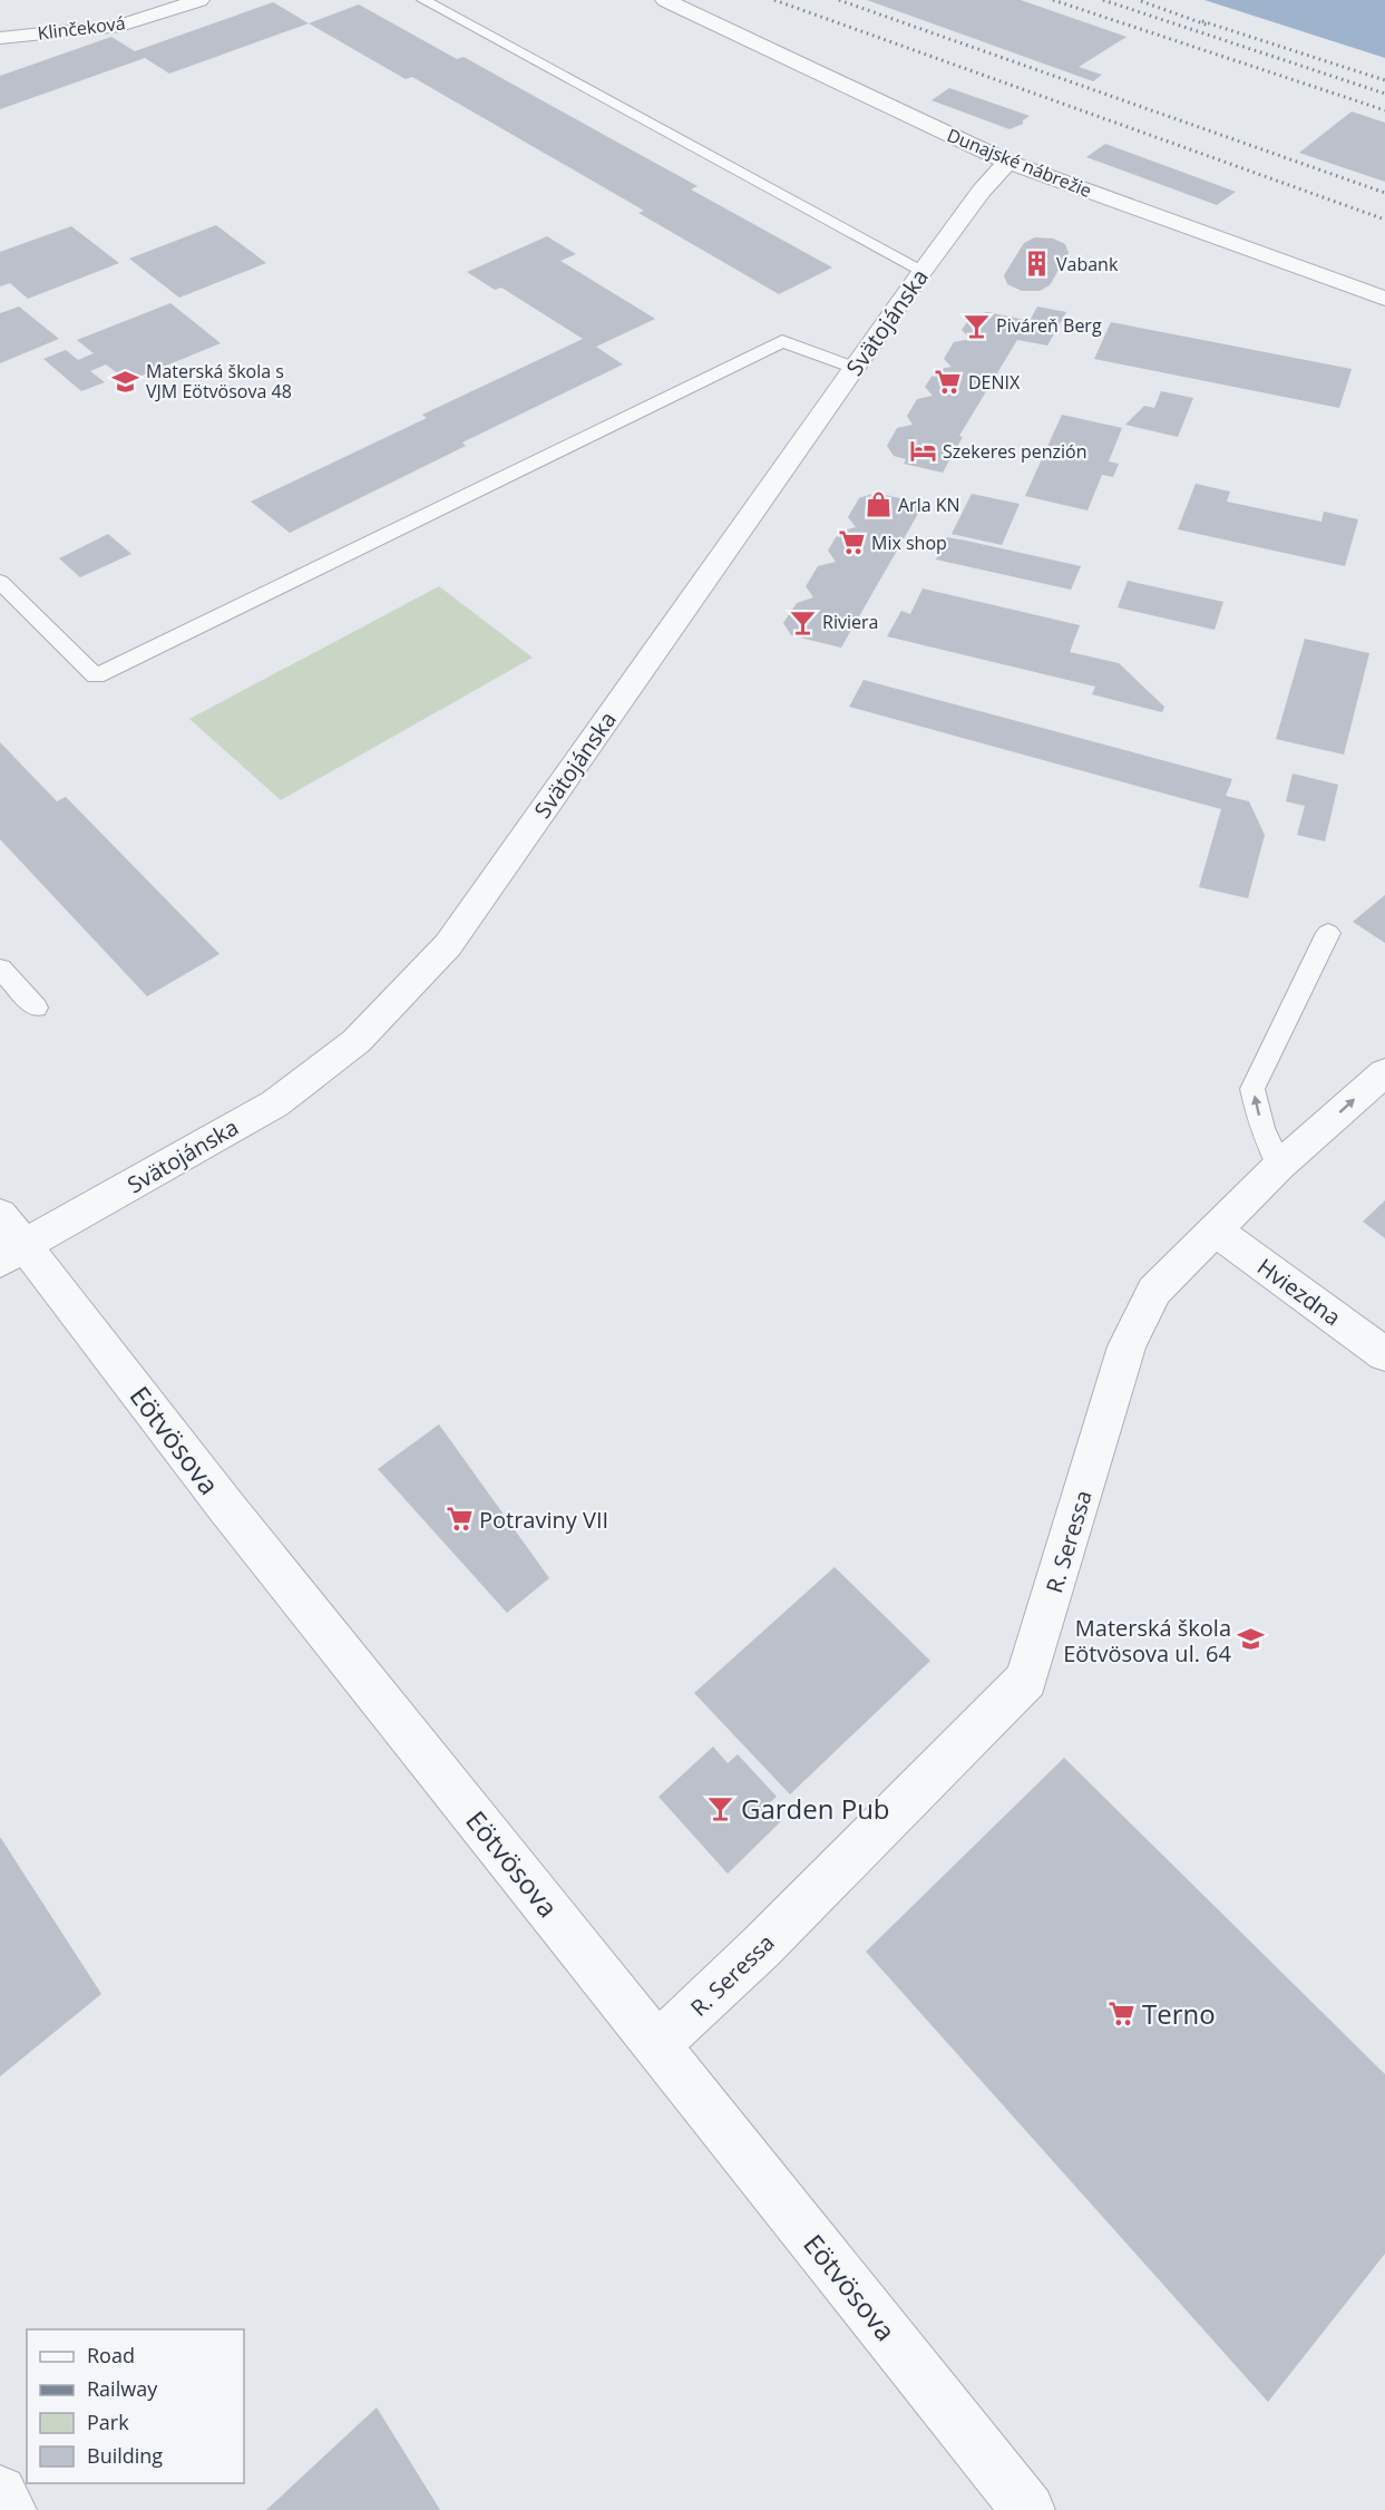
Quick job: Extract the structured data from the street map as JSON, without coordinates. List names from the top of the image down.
{
  "streets": {
    "street": [
      "Klinčeková",
      "Dunajské nábrežie",
      "Svätojánska",
      "Hviezdna",
      "Eötvösova",
      "R. Seressa"
    ]
  },
  "crossings": [
    ["Dunajské nábrežie", "Svätojánska"],
    ["Svätojánska", "Eötvösova"],
    ["Hviezdna", "R. Seressa"],
    ["Eötvösova", "R. Seressa"]
  ],
  "places": {
    "building": ["Vabank"],
    "bar": ["Piváreň Berg", "Riviera", "Garden Pub"],
    "school or university": ["Materská škola s VJM Eötvösova 48", "Materská škola Eötvösova ul. 64"],
    "supermarket": [
      "DENIX",
      "Mix shop",
      "Potraviny VII",
      "Terno"
    ],
    "hotel": ["Szekeres penzión"],
    "shop": ["Arla KN"]
  },
  "legend": [
    "Road",
    "Railway",
    "Park",
    "Building"
  ]
}
